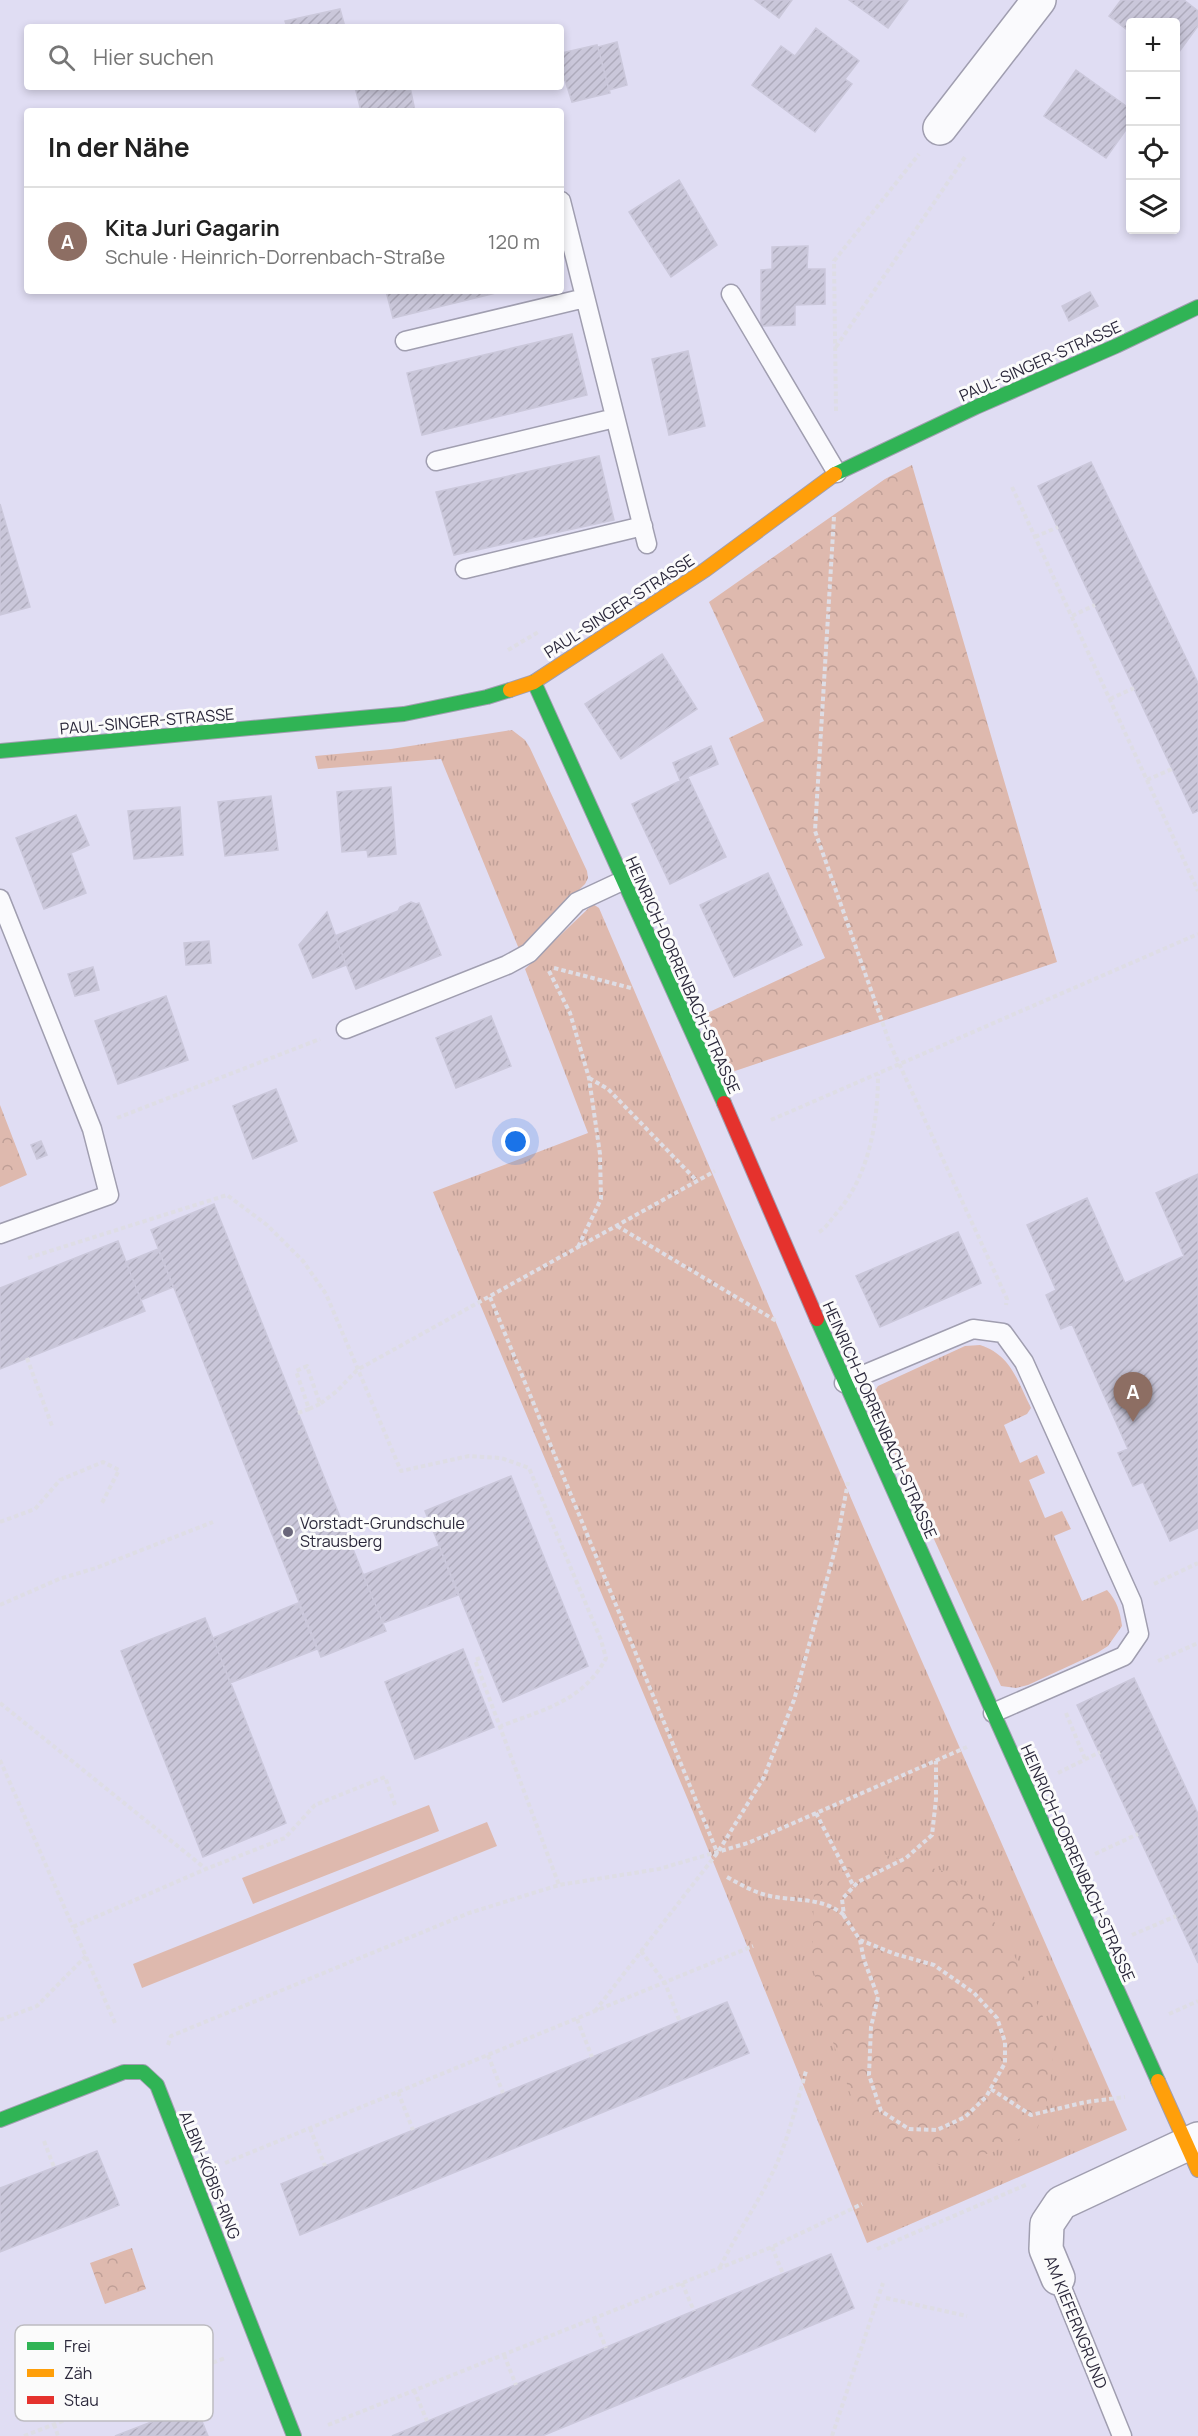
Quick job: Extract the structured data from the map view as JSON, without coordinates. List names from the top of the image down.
{
  "streets": {
    "street": [
      "PAUL-SINGER-STRASSE",
      "HEINRICH-DORRENBACH-STRASSE",
      "ALBIN-KÖBIS-RING",
      "AM KIEFERNGRUND"
    ]
  },
  "crossings": [
    ["PAUL-SINGER-STRASSE", "HEINRICH-DORRENBACH-STRASSE"],
    ["HEINRICH-DORRENBACH-STRASSE", "AM KIEFERNGRUND"]
  ],
  "places": ["Vorstadt-Grundschule Strausberg"],
  "legend": ["Frei", "Zäh", "Stau"],
  "page": {
    "map_buttons": ["+", "−"],
    "search": "Hier suchen",
    "heading": "In der Nähe",
    "list": [
      {
        "mark": "A",
        "name": "Kita Juri Gagarin",
        "note": "Schule · Heinrich-Dorrenbach-Straße",
        "value": "120 m"
      }
    ],
    "pins": "A"
  }
}
